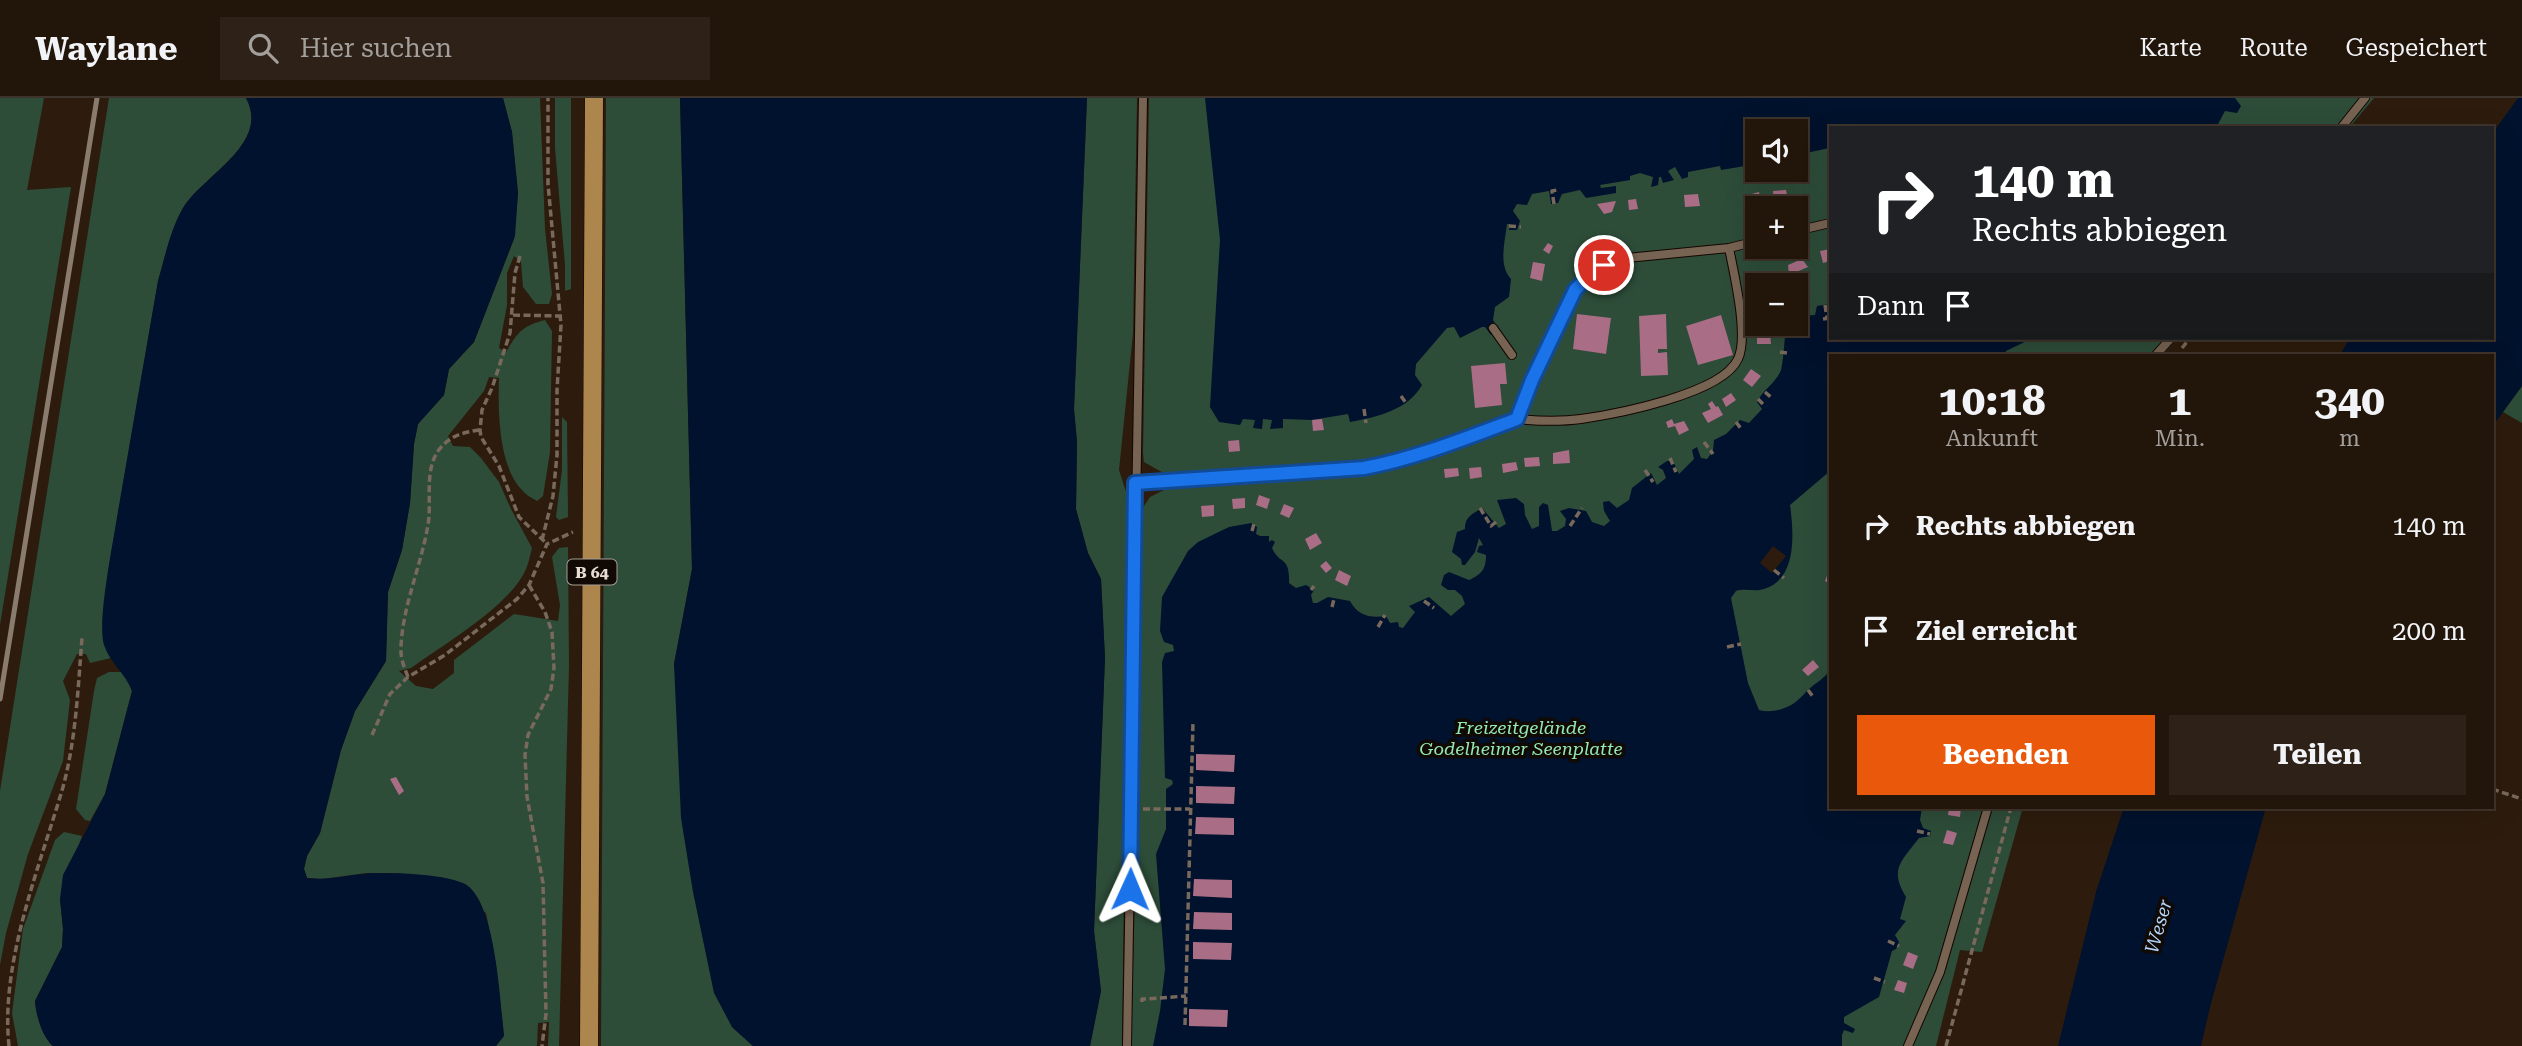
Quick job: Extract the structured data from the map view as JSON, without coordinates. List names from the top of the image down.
{
  "streets": {
    "main road": ["B 64"]
  },
  "water": ["Weser"],
  "parks": ["Freizeitgelände Godelheimer Seenplatte"],
  "page": {
    "header": "Waylane",
    "search": "Hier suchen",
    "nav": ["Karte", "Route", "Gespeichert"],
    "map_buttons": ["+", "−"],
    "turn": ["140 m", "Rechts abbiegen"],
    "then": "Dann",
    "eta": [
      "10:18",
      "Ankunft",
      "1",
      "Min.",
      "340",
      "m"
    ],
    "list": [
      {
        "name": "Rechts abbiegen",
        "value": "140 m"
      },
      {
        "name": "Ziel erreicht",
        "value": "200 m"
      }
    ],
    "buttons": ["Beenden", "Teilen"]
  }
}
